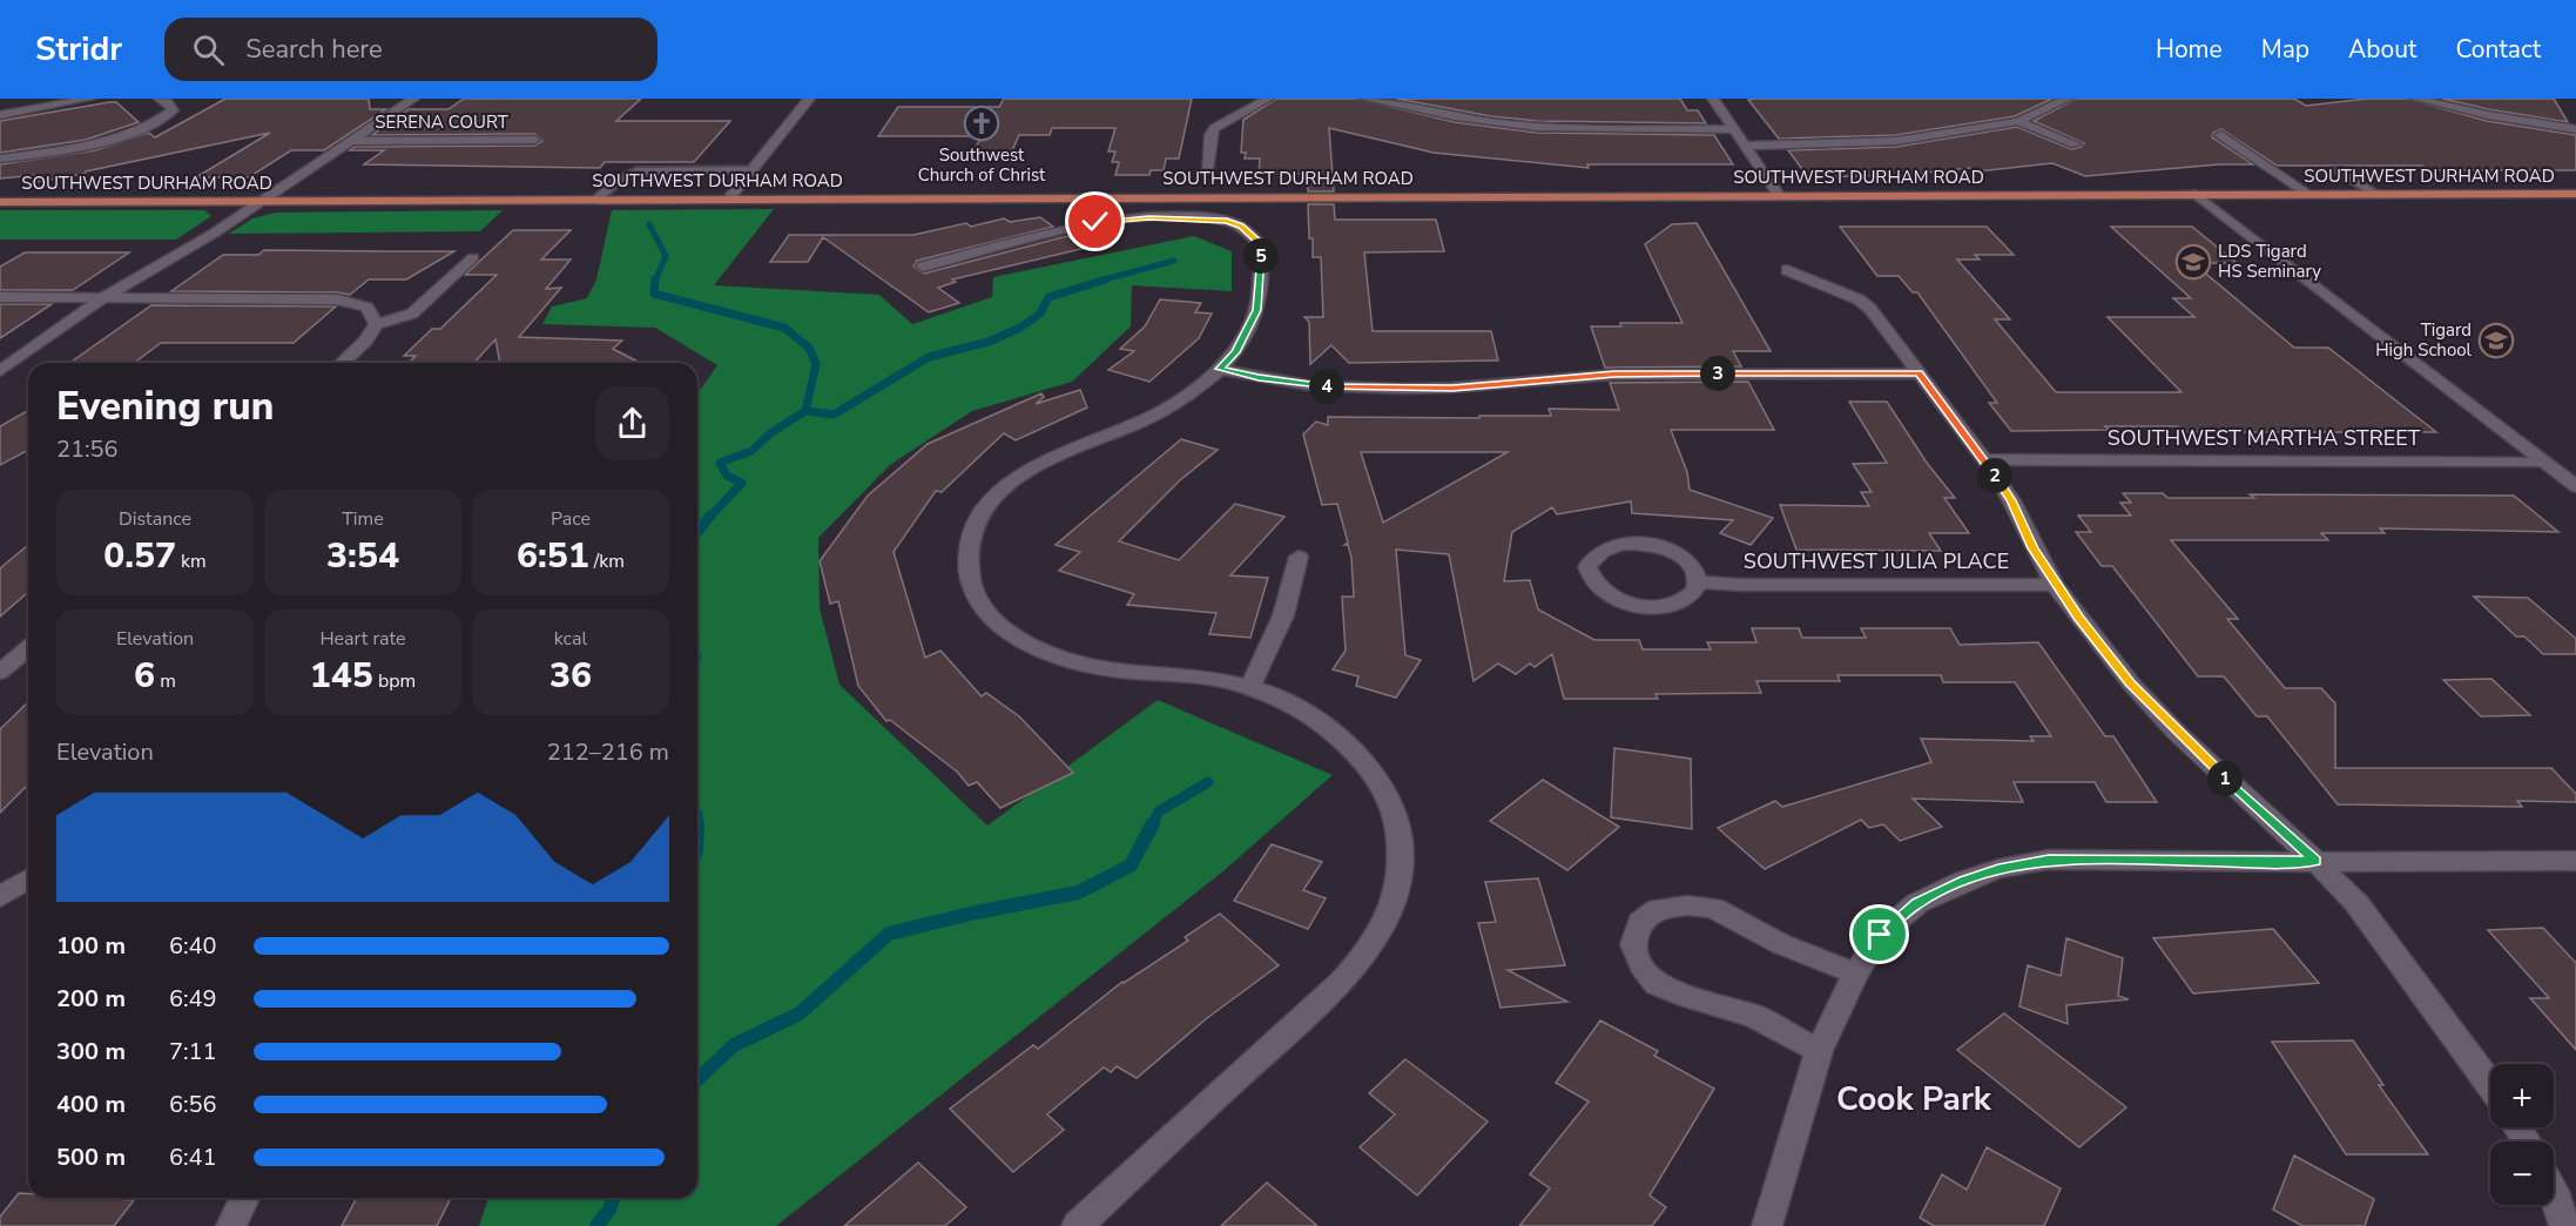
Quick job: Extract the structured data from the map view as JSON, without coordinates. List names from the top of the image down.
{
  "streets": {
    "main road": ["SOUTHWEST DURHAM ROAD"],
    "street": ["SERENA COURT", "SOUTHWEST MARTHA STREET", "SOUTHWEST JULIA PLACE"]
  },
  "districts": ["Cook Park"],
  "places": {
    "church": ["Southwest Church of Christ"],
    "school or university": ["LDS Tigard HS Seminary", "Tigard High School"]
  },
  "page": {
    "header": "Stridr",
    "search": "Search here",
    "nav": [
      "Home",
      "Map",
      "About",
      "Contact"
    ],
    "pins": [
      "5",
      "3",
      "4",
      "2",
      "1"
    ],
    "heading": ["Evening run", "21:56"],
    "stats": [
      ["Distance", "0.57 km"],
      ["Time", "3:54"],
      ["Pace", "6:51 /km"],
      ["Elevation", "6 m"],
      ["Heart rate", "145 bpm"],
      ["kcal", "36"]
    ],
    "chart": ["Elevation", "212–216 m"],
    "list": [
      {
        "name": "100 m",
        "note": "6:40"
      },
      {
        "name": "200 m",
        "note": "6:49"
      },
      {
        "name": "300 m",
        "note": "7:11"
      },
      {
        "name": "400 m",
        "note": "6:56"
      },
      {
        "name": "500 m",
        "note": "6:41"
      }
    ],
    "map_buttons": ["+", "−"]
  }
}
